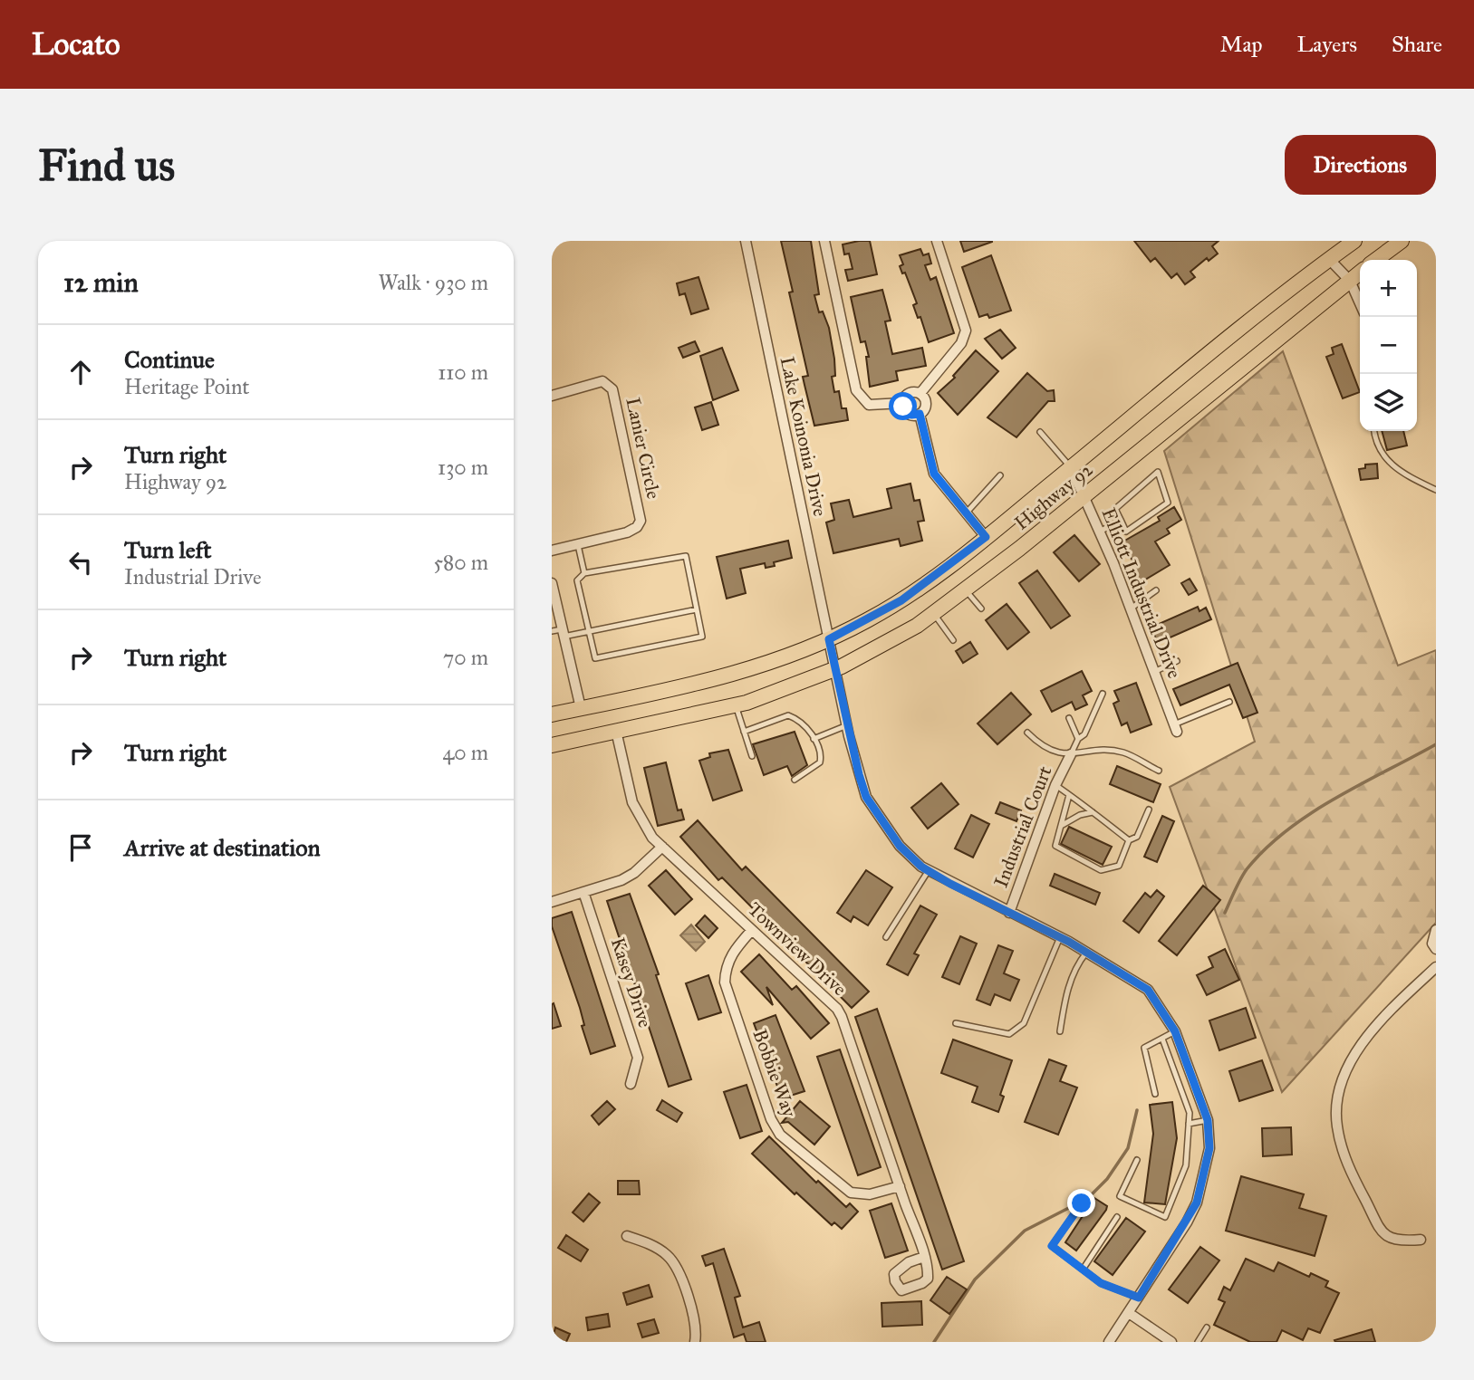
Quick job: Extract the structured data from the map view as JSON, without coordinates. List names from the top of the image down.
{
  "streets": {
    "main road": ["Highway 92"],
    "street": [
      "Lake Koinonia Drive",
      "Lanier Circle",
      "Elliott Industrial Drive",
      "Industrial Court",
      "Townview Drive",
      "Kasey Drive",
      "Bobbie Way"
    ]
  },
  "crossings": [
    ["Lake Koinonia Drive", "Highway 92"],
    ["Lake Koinonia Drive", "Industrial Court"],
    ["Highway 92", "Elliott Industrial Drive"],
    ["Highway 92", "Townview Drive"],
    ["Townview Drive", "Bobbie Way"]
  ],
  "page": {
    "header": "Locato",
    "nav": ["Map", "Layers", "Share"],
    "buttons": "Directions",
    "title": "Find us",
    "heading": ["12 min", "Walk · 930 m"],
    "map_buttons": ["+", "−"],
    "list": [
      ["Continue", "Heritage Point", "110 m"],
      ["Turn right", "Highway 92", "130 m"],
      ["Turn left", "Industrial Drive", "580 m"],
      ["Turn right", "70 m"],
      ["Turn right", "40 m"],
      "Arrive at destination"
    ]
  }
}
